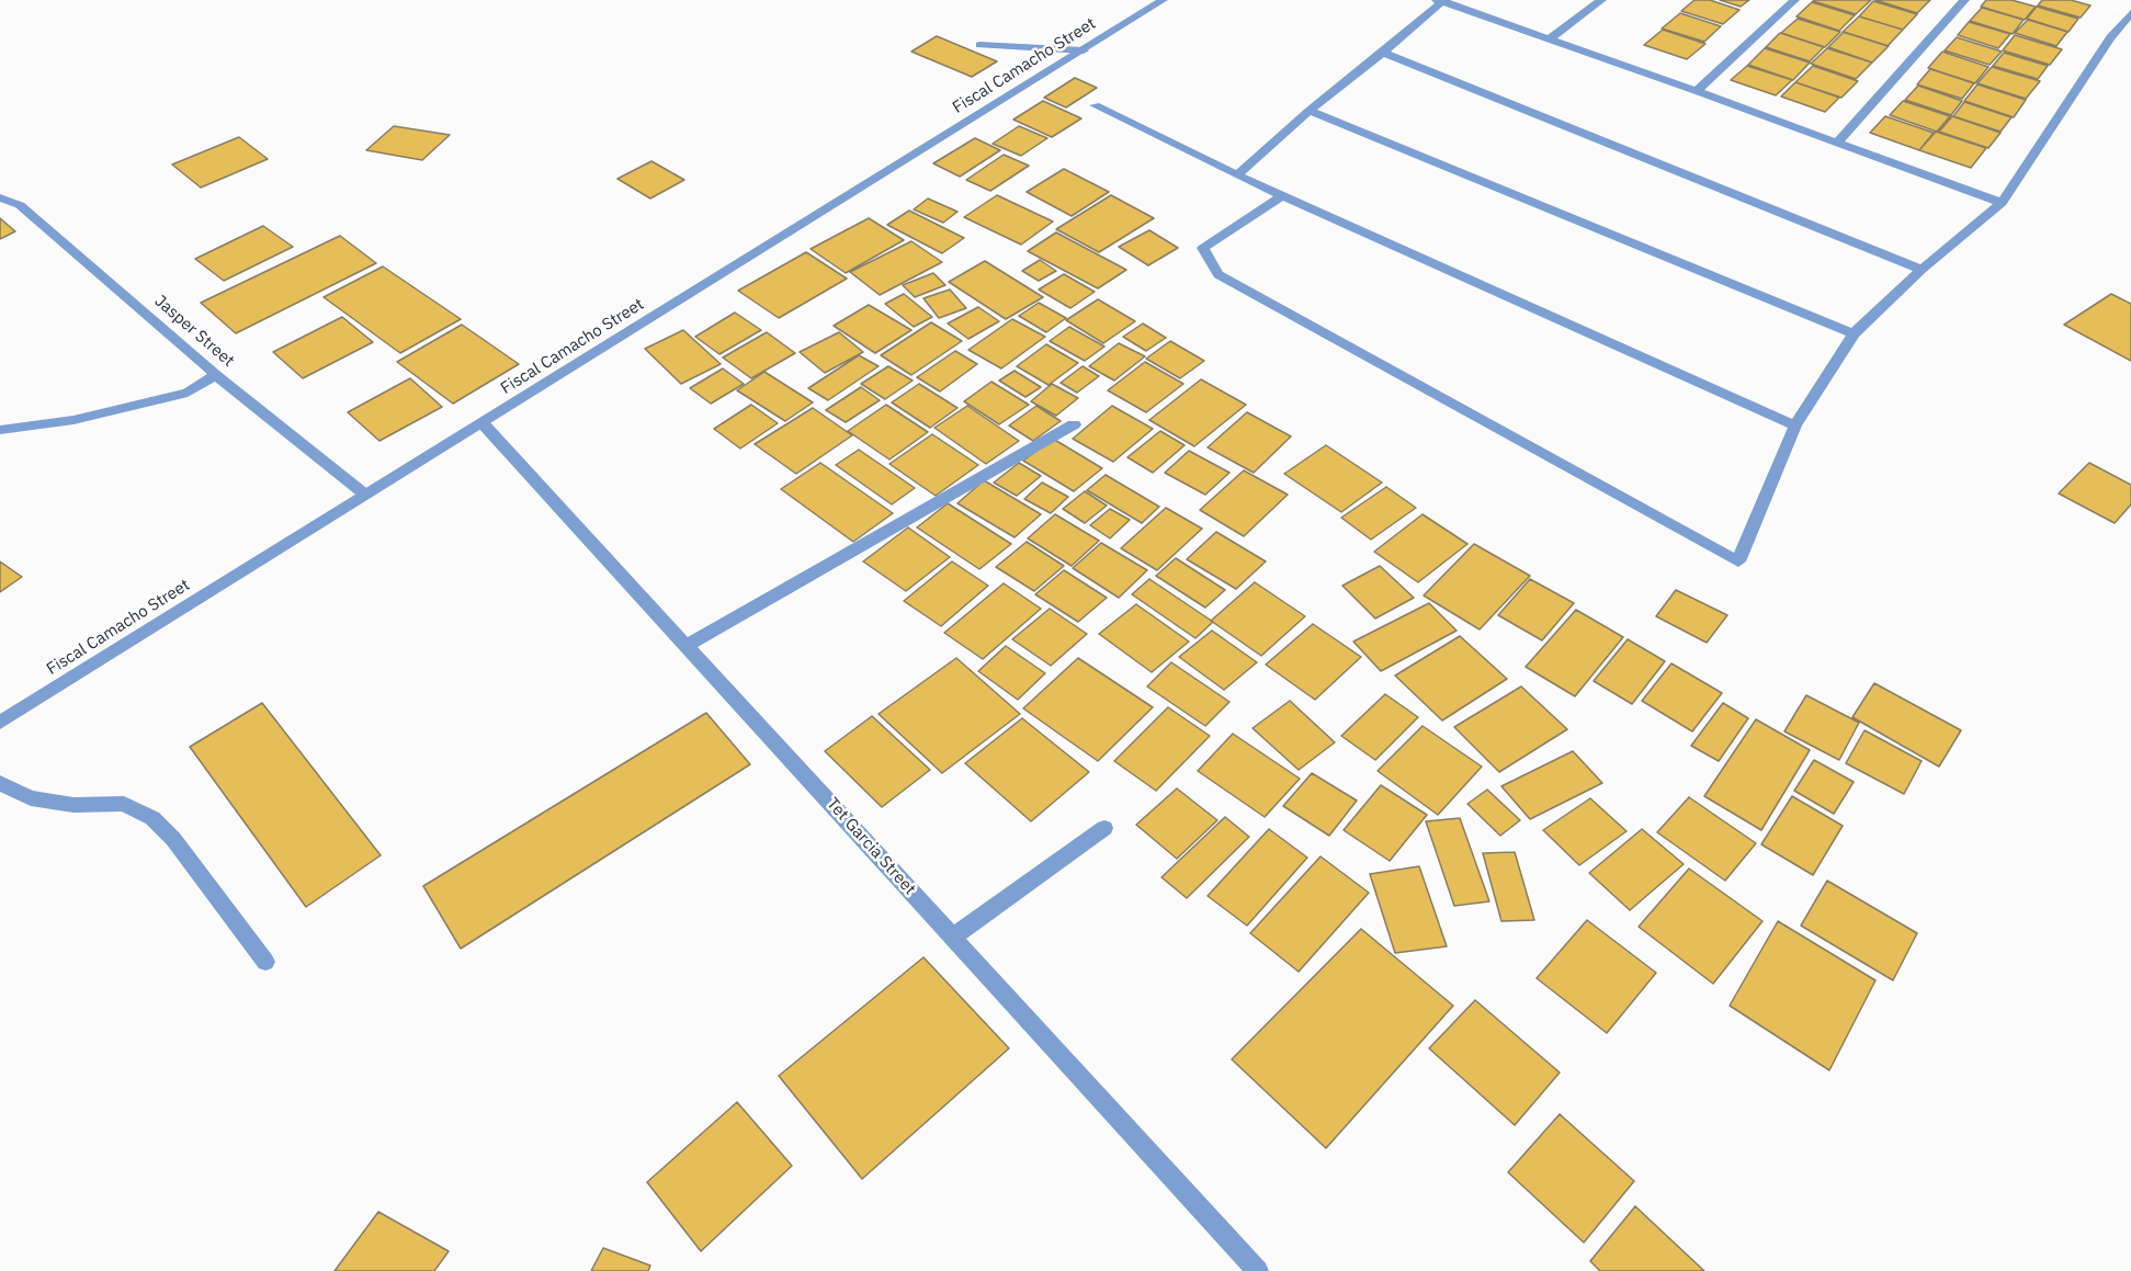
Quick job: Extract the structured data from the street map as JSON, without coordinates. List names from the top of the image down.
{
  "streets": {
    "street": ["Fiscal Camacho Street", "Jasper Street", "Tet Garcia Street"]
  },
  "crossings": [
    ["Fiscal Camacho Street", "Jasper Street"],
    ["Fiscal Camacho Street", "Tet Garcia Street"]
  ]
}
